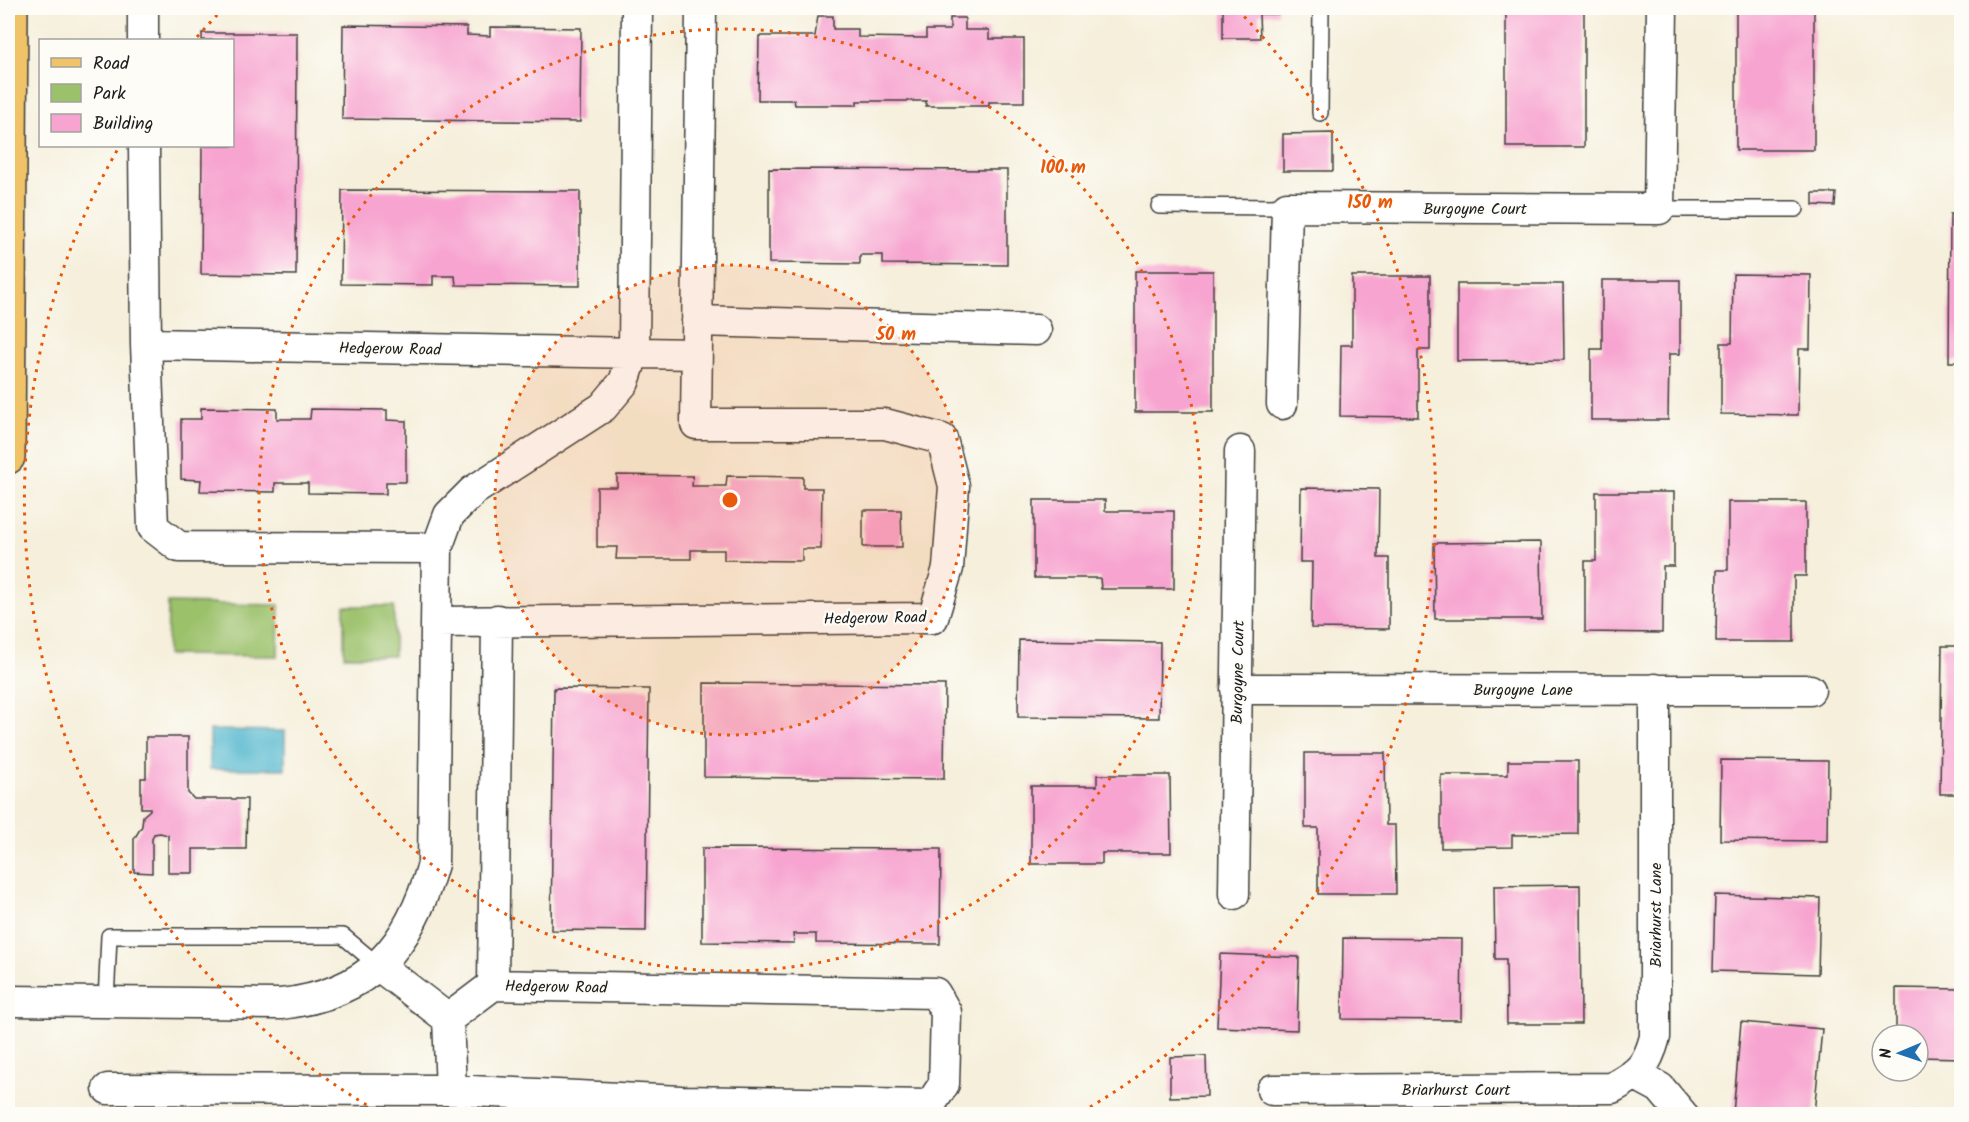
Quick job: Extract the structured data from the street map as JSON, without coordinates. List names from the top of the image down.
{
  "streets": {
    "street": [
      "Burgoyne Court",
      "Hedgerow Road",
      "Burgoyne Lane",
      "Briarhurst Lane",
      "Briarhurst Court"
    ]
  },
  "crossings": [
    ["Burgoyne Court", "Burgoyne Lane"],
    ["Burgoyne Lane", "Briarhurst Lane"],
    ["Briarhurst Lane", "Briarhurst Court"]
  ],
  "legend": ["Road", "Park", "Building"],
  "north": "left",
  "rings": ["100 m", "150 m", "50 m"]
}
